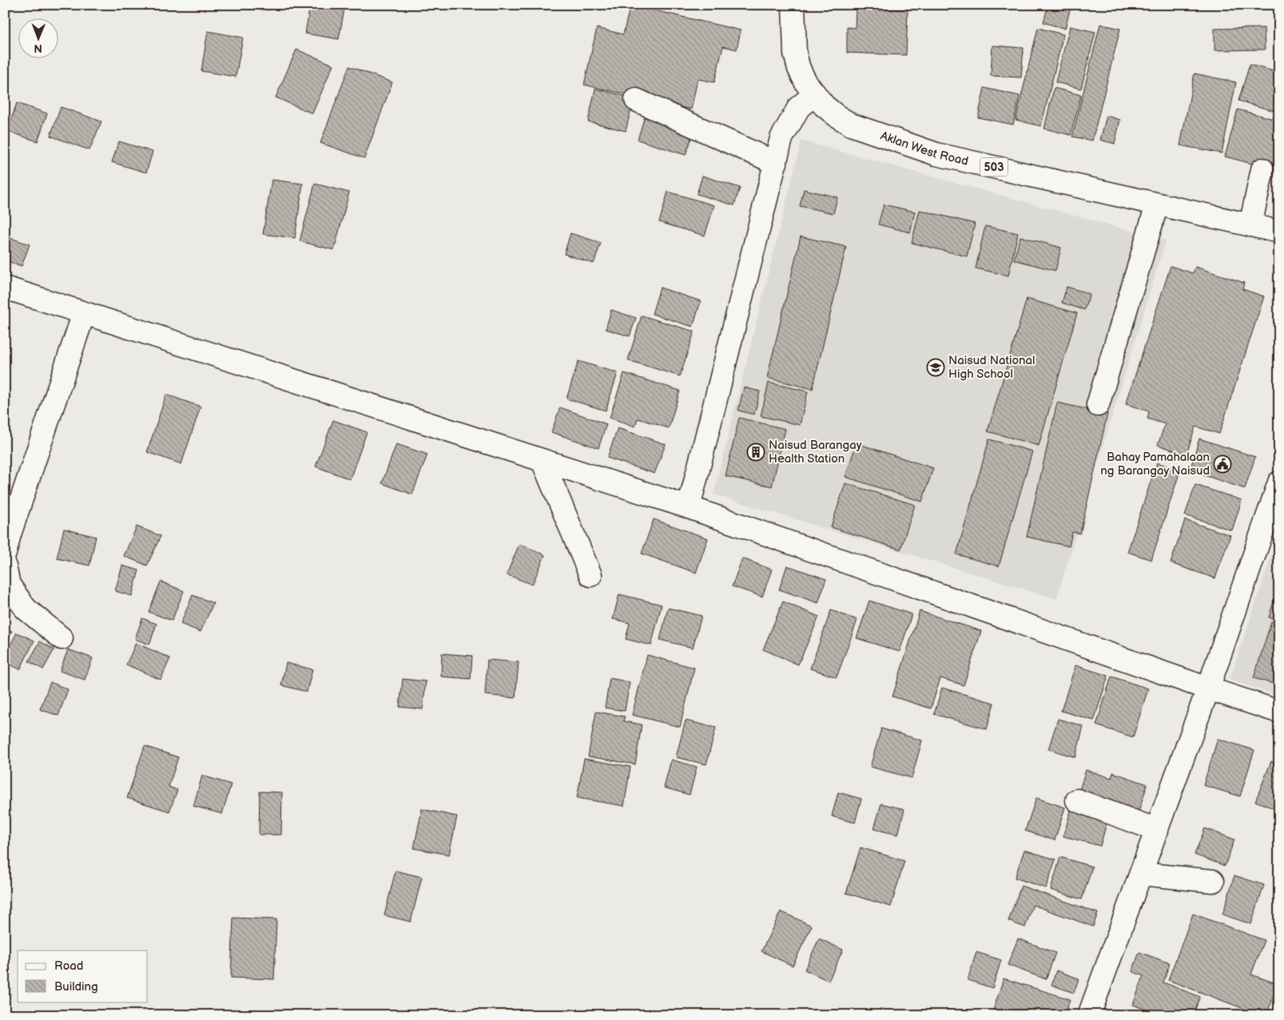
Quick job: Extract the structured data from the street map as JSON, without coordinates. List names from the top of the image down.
{
  "streets": {
    "street": ["Aklan West Road", "503"]
  },
  "places": {
    "school or university": ["Naisud National High School"],
    "building": ["Naisud Barangay Health Station"],
    "public building": ["Bahay Pamahalaan ng Barangay Naisud"]
  },
  "legend": ["Road", "Building"],
  "north": "bottom"
}
